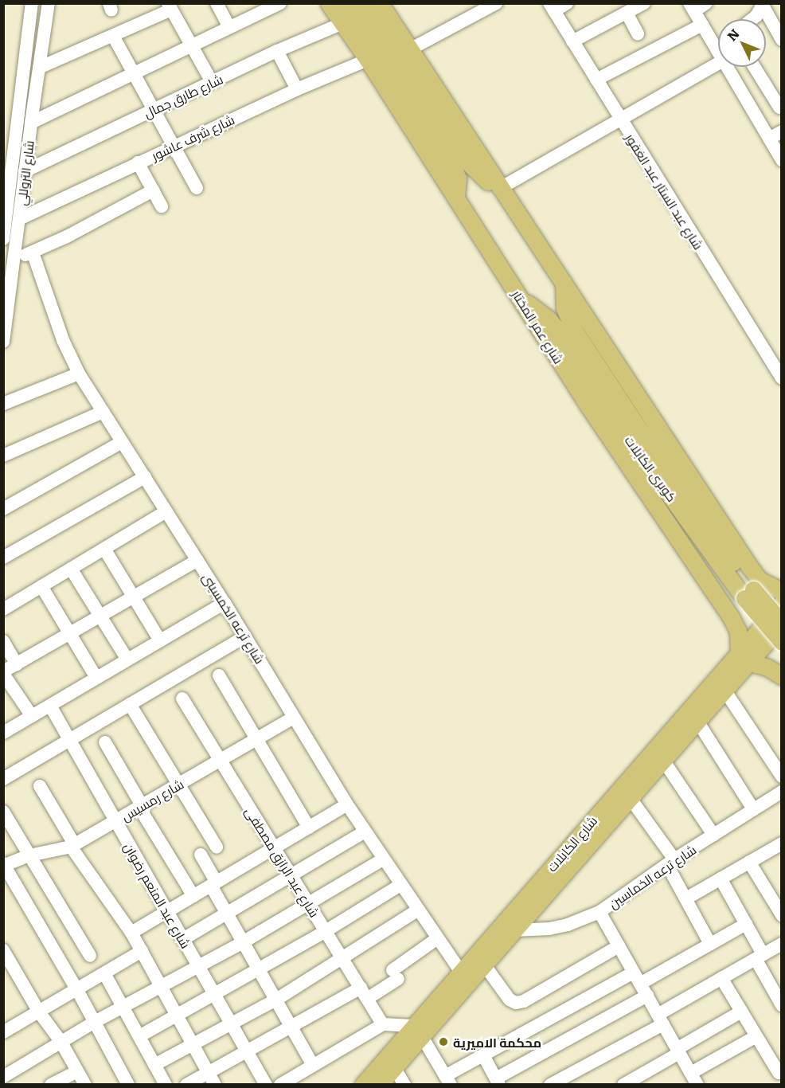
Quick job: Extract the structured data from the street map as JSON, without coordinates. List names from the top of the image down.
{
  "streets": {
    "main road": ["شارع عمر المختار", "كوبرى الكابلات", "شارع الكابلات"],
    "street": [
      "شارع طارق جمال",
      "شارع شرف عاشور",
      "شارع التروللي",
      "شارع عبد الستار عبد الغفور",
      "شارع ترعه الخمسينى",
      "شارع رمسيس",
      "شارع عبد الرازق مصطفى",
      "شارع ترعه الخماسين",
      "شارع عبد المنعم رضوان"
    ]
  },
  "crossings": [
    ["شارع طارق جمال", "شارع التروللي"],
    ["شارع طارق جمال", "شارع عمر المختار"],
    ["شارع شرف عاشور", "شارع التروللي"],
    ["شارع شرف عاشور", "شارع عمر المختار"],
    ["شارع عمر المختار", "كوبرى الكابلات"],
    ["شارع عمر المختار", "شارع الكابلات"],
    ["كوبرى الكابلات", "شارع الكابلات"],
    ["شارع ترعه الخمسينى", "شارع رمسيس"],
    ["شارع ترعه الخمسينى", "شارع الكابلات"],
    ["شارع رمسيس", "شارع عبد الرازق مصطفى"],
    ["شارع رمسيس", "شارع عبد المنعم رضوان"],
    ["شارع الكابلات", "شارع ترعه الخماسين"]
  ],
  "places": ["محكمة الاميرية"],
  "north": "top left"
}
